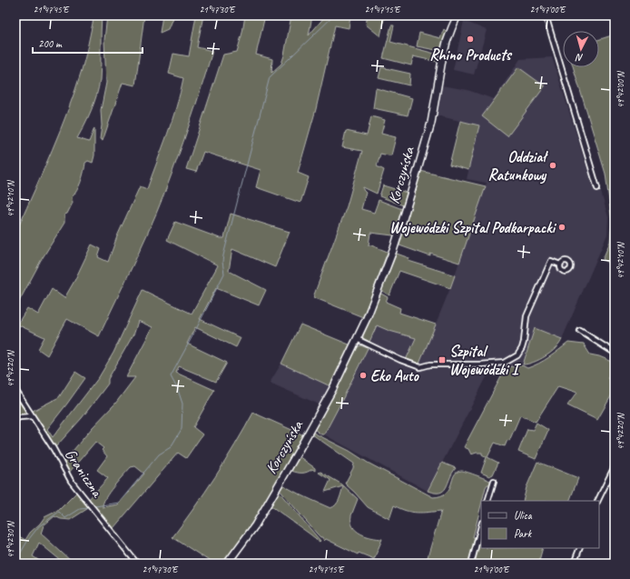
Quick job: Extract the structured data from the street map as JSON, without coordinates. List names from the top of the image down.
{
  "streets": {
    "main road": ["Korczyńska"],
    "street": ["Graniczna"]
  },
  "places": {
    "other": [
      "Rhino Products",
      "Oddział Ratunkowy",
      "Wojewódzki Szpital Podkarpacki",
      "Eko Auto"
    ],
    "transit": ["Szpital Wojewódzki I"]
  },
  "legend": ["Ulica", "Park"],
  "scale_bar": "200 m",
  "north": "bottom",
  "coordinates": [
    "21°47'45\"E",
    "21°47'30\"E",
    "21°47'15\"E",
    "21°47'00\"E",
    "49°42'00\"N",
    "49°42'10\"N",
    "49°42'20\"N",
    "49°42'30\"N"
  ]
}
